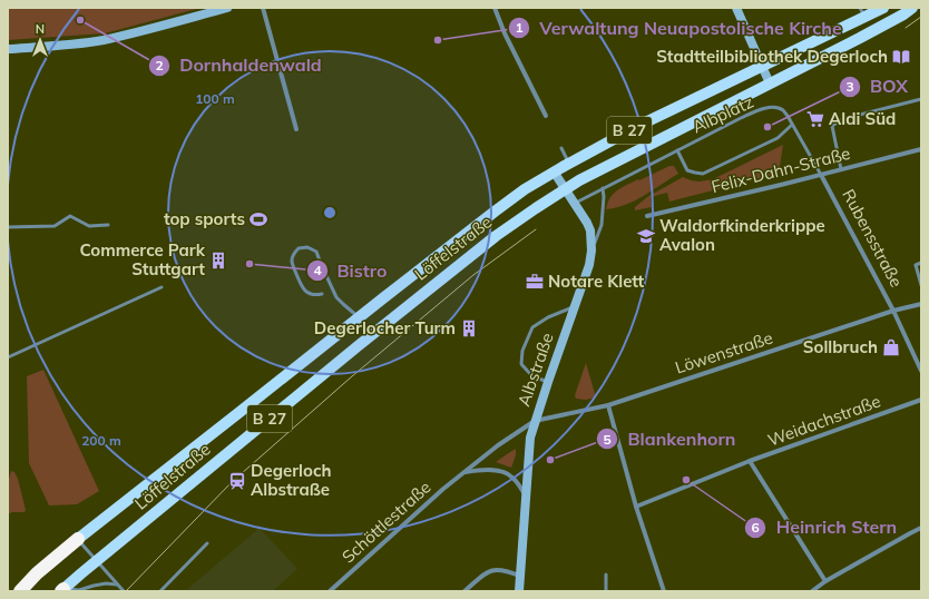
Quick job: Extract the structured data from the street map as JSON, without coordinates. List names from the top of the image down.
{
  "streets": {
    "main road": ["B 27", "Löffelstraße"],
    "street": [
      "Felix-Dahn-Straße",
      "Rubensstraße",
      "Löwenstraße",
      "Albstraße",
      "Weidachstraße",
      "Schöttlestraße"
    ],
    "lane": ["Albplatz"]
  },
  "crossings": [
    ["Albplatz", "Rubensstraße"],
    ["Albplatz", "Albstraße"],
    ["Felix-Dahn-Straße", "Rubensstraße"],
    ["Rubensstraße", "Löwenstraße"],
    ["Löffelstraße", "Albstraße"],
    ["Löwenstraße", "Albstraße"],
    ["Löwenstraße", "Schöttlestraße"],
    ["Albstraße", "Schöttlestraße"]
  ],
  "places": {
    "other": [
      "Dornhaldenwald",
      "Verwaltung Neuapostolische Kirche",
      "BOX",
      "Bistro",
      "Blankenhorn",
      "Heinrich Stern"
    ],
    "library": ["Stadtteilbibliothek Degerloch"],
    "supermarket": ["Aldi Süd"],
    "sports": ["top sports"],
    "school or university": ["Waldorfkinderkrippe Avalon"],
    "building": ["Commerce Park Stuttgart", "Degerlocher Turm"],
    "office": ["Notare Klett"],
    "shop": ["Sollbruch"],
    "station": ["Degerloch Albstraße"]
  },
  "north": "top",
  "rings": ["100 m", "200 m"]
}
